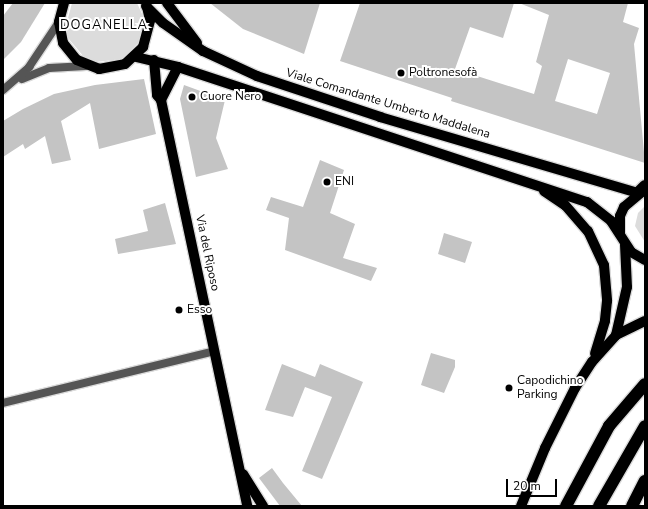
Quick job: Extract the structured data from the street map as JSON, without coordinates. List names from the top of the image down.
{
  "streets": {
    "main road": ["Viale Comandante Umberto Maddalena", "Via del Riposo"]
  },
  "districts": ["DOGANELLA"],
  "places": [
    "Poltronesofà",
    "Cuore Nero",
    "ENI",
    "Esso",
    "Capodichino Parking"
  ],
  "scale_bar": "20 m"
}
